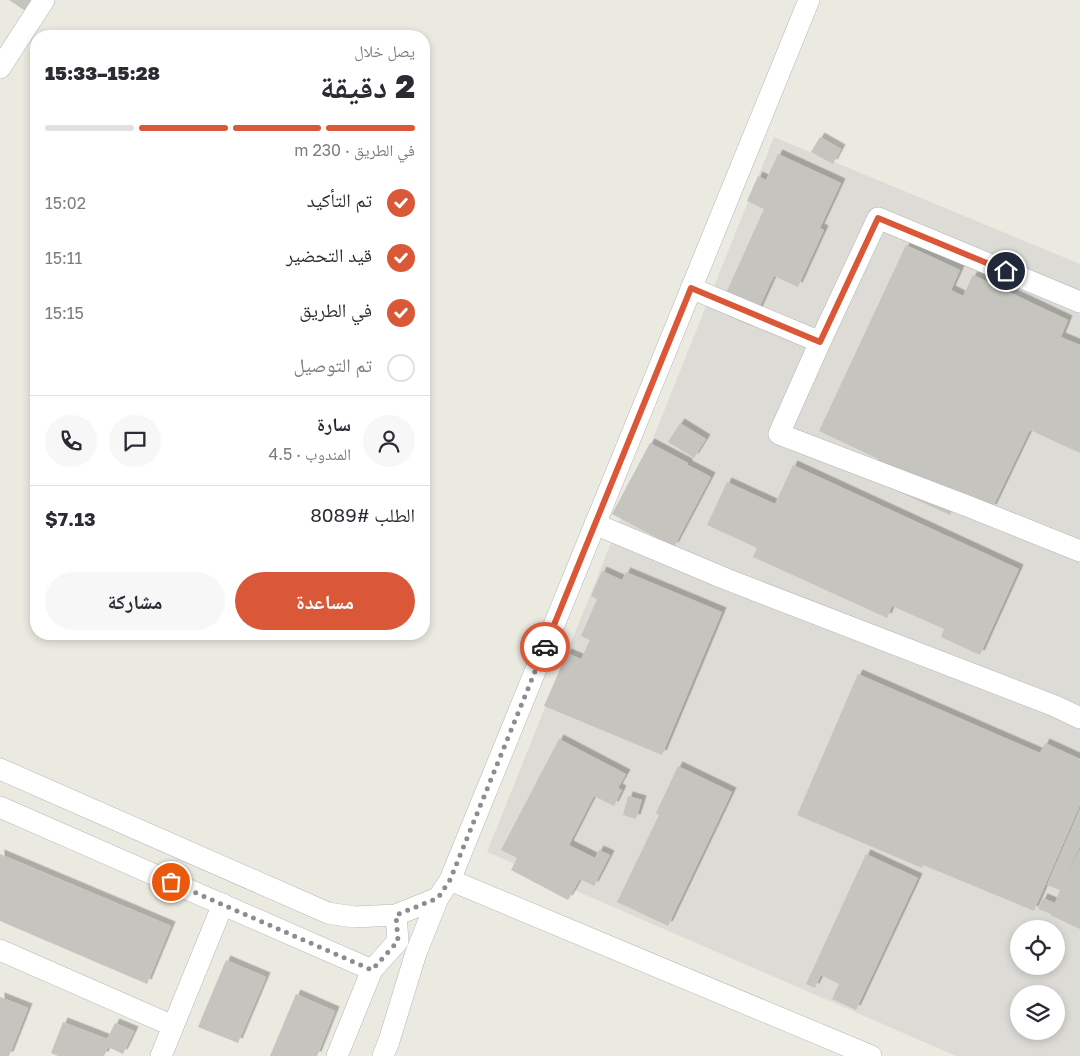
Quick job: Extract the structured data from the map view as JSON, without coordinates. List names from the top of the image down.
{
  "page": {
    "heading": ["2 دقيقة", "يصل خلال", "15:28–15:33"],
    "panel": [
      "سارة",
      "المندوب · 4.5",
      "الطلب #8089",
      "$7.13"
    ],
    "bar": "في الطريق · 230 m",
    "list": [
      ["تم التأكيد", "15:02"],
      ["قيد التحضير", "15:11"],
      ["في الطريق", "15:15"],
      "تم التوصيل"
    ],
    "buttons": ["مساعدة", "مشاركة"]
  }
}
